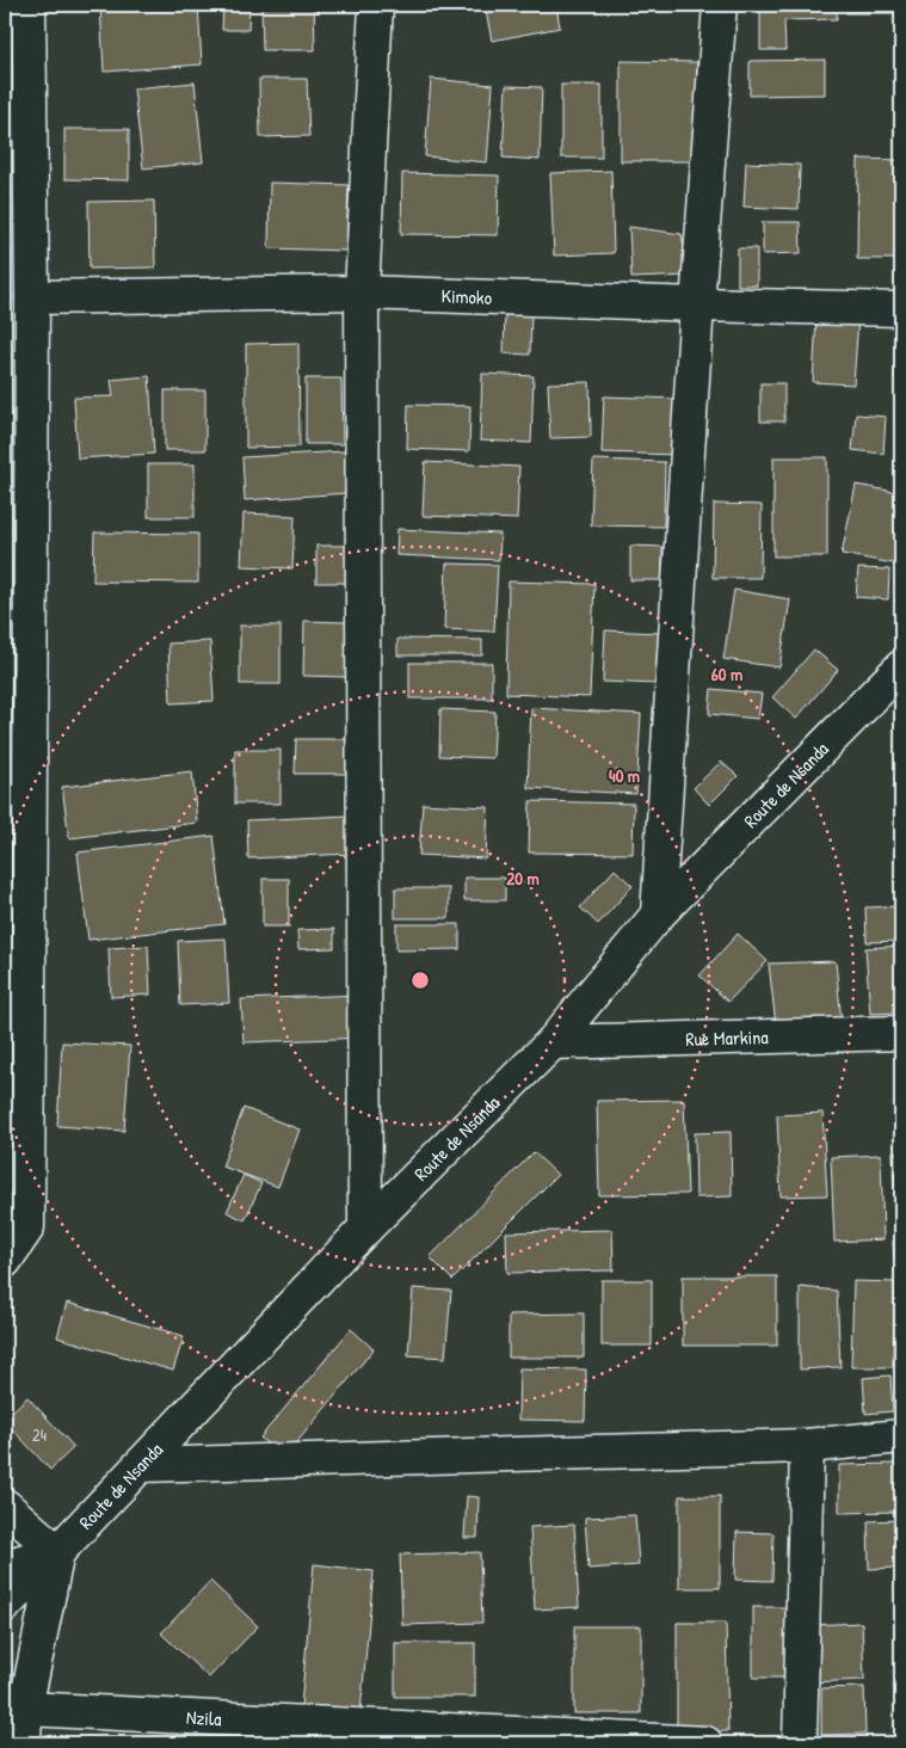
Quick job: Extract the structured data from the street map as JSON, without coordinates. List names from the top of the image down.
{
  "streets": {
    "street": [
      "Kimoko",
      "Route de Nsanda",
      "Rue Markina",
      "Nzila"
    ]
  },
  "crossings": [
    ["Route de Nsanda", "Rue Markina"]
  ],
  "house_numbers": ["24"],
  "rings": ["60 m", "40 m", "20 m"]
}
